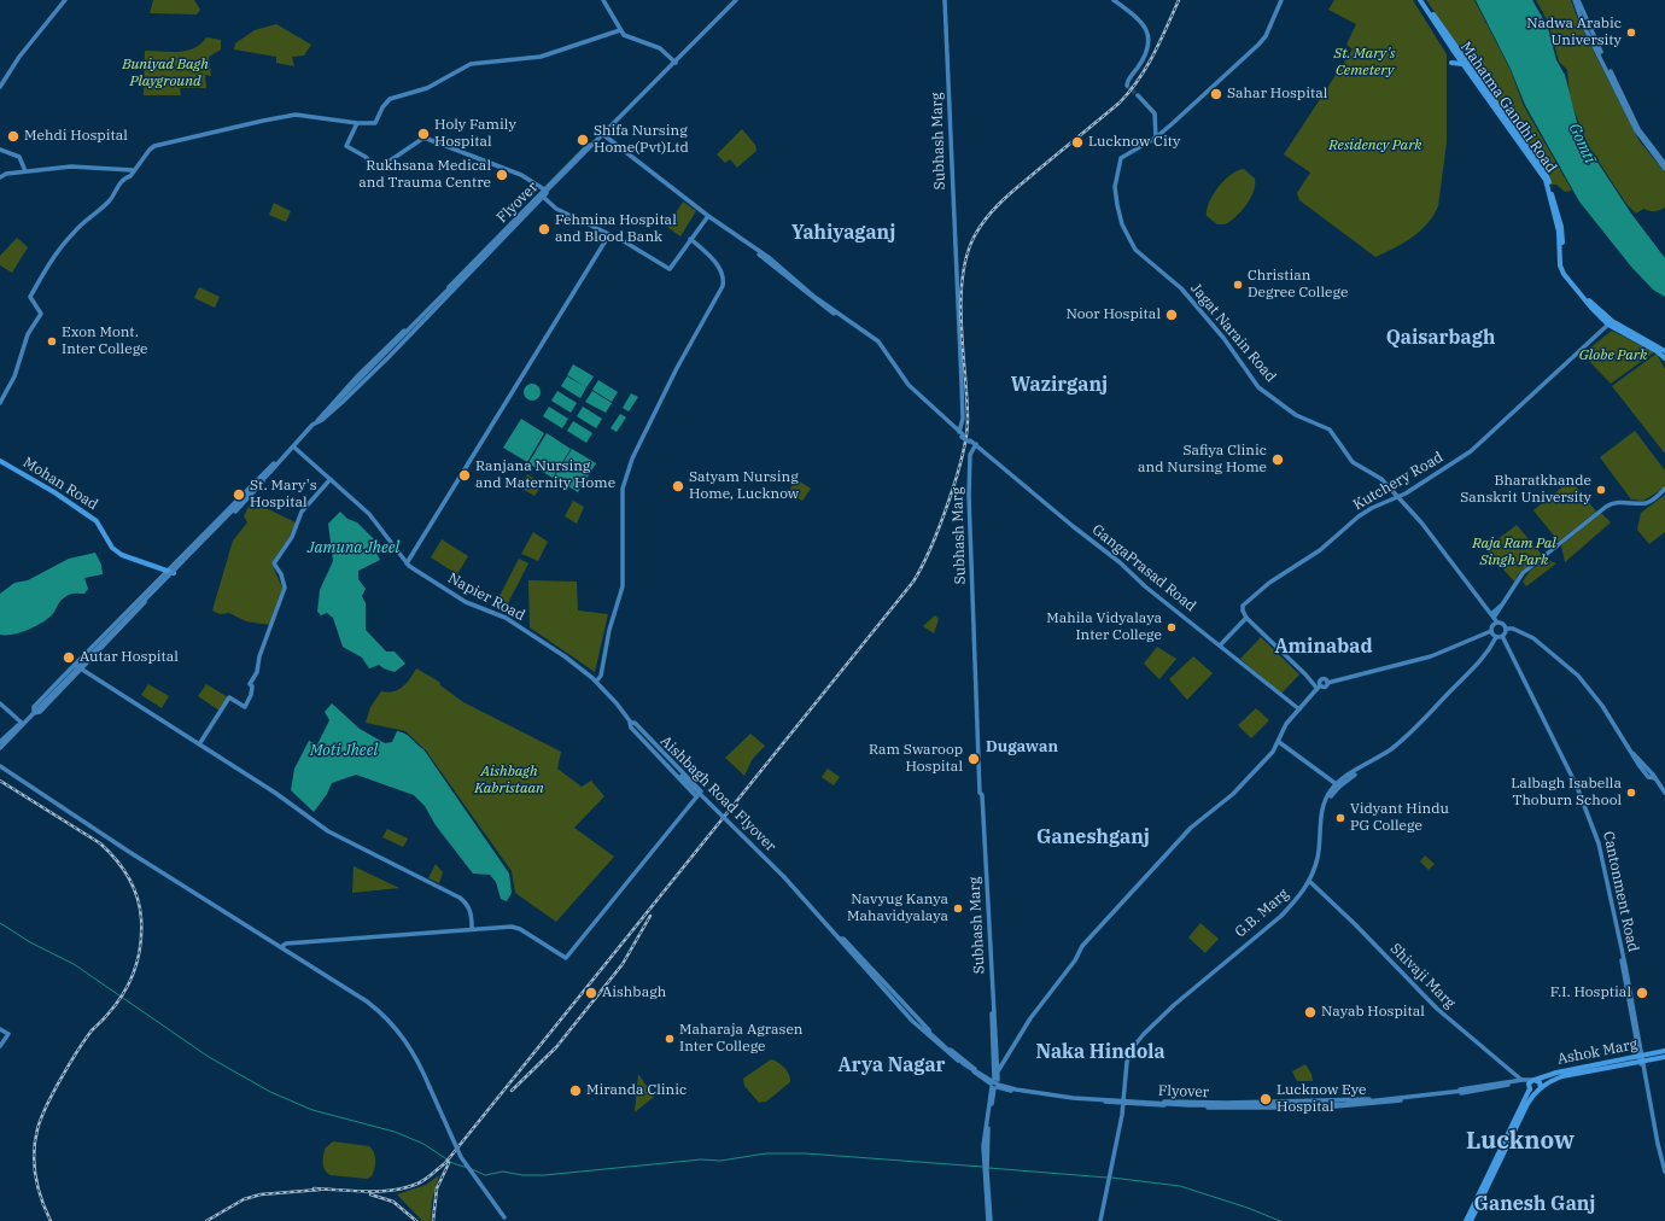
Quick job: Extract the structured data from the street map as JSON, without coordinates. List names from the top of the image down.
{
  "streets": {
    "main road": ["Mahatma Gandhi Road", "Mohan Road", "Ashok Marg"],
    "street": [
      "Subhash Marg",
      "Flyover",
      "Jagat Narain Road",
      "Kutchery Road",
      "GangaPrasad Road",
      "Napier Road",
      "Aishbagh Road Flyover",
      "Cantonment Road",
      "G.B. Marg",
      "Shivaji Marg"
    ]
  },
  "crossings": [
    ["Mahatma Gandhi Road", "Kutchery Road"],
    ["Subhash Marg", "GangaPrasad Road"],
    ["Subhash Marg", "Aishbagh Road Flyover"],
    ["Flyover", "Aishbagh Road Flyover"],
    ["Jagat Narain Road", "Kutchery Road"],
    ["Jagat Narain Road", "Cantonment Road"],
    ["Jagat Narain Road", "G.B. Marg"],
    ["Napier Road", "Aishbagh Road Flyover"],
    ["Aishbagh Road Flyover", "G.B. Marg"],
    ["Cantonment Road", "G.B. Marg"],
    ["Cantonment Road", "Ashok Marg"],
    ["G.B. Marg", "Shivaji Marg"]
  ],
  "districts": [
    "Yahiyaganj",
    "Qaisarbagh",
    "Wazirganj",
    "Aminabad",
    "Dugawan",
    "Ganeshganj",
    "Naka Hindola",
    "Arya Nagar",
    "Lucknow",
    "Ganesh Ganj"
  ],
  "water": ["Gomtī", "Jamuna Jheel", "Moti Jheel"],
  "parks": [
    "St. Mary's Cemetery",
    "Buniyad Bagh Playground",
    "Residency Park",
    "Globe Park",
    "Raja Ram Pal Singh Park",
    "Aishbagh Kabristaan"
  ],
  "places": [
    "Nadwa Arabic University",
    "Sahar Hospital",
    "Holy Family Hospital",
    "Mehdi Hospital",
    "Shifa Nursing Home(Pvt)Ltd",
    "Lucknow City",
    "Rukhsana Medical and Trauma Centre",
    "Fehmina Hospital and Blood Bank",
    "Christian Degree College",
    "Noor Hospital",
    "Exon Mont. Inter College",
    "Safiya Clinic and Nursing Home",
    "Ranjana Nursing and Maternity Home",
    "Satyam Nursing Home, Lucknow",
    "Bharatkhande Sanskrit University",
    "St. Mary's Hospital",
    "Mahila Vidyalaya Inter College",
    "Autar Hospital",
    "Ram Swaroop Hospital",
    "Lalbagh Isabella Thoburn School",
    "Vidyant Hindu PG College",
    "Navyug Kanya Mahavidyalaya",
    "Aishbagh",
    "F.I. Hosptial",
    "Nayab Hospital",
    "Maharaja Agrasen Inter College",
    "Miranda Clinic",
    "Lucknow Eye Hospital"
  ]
}
